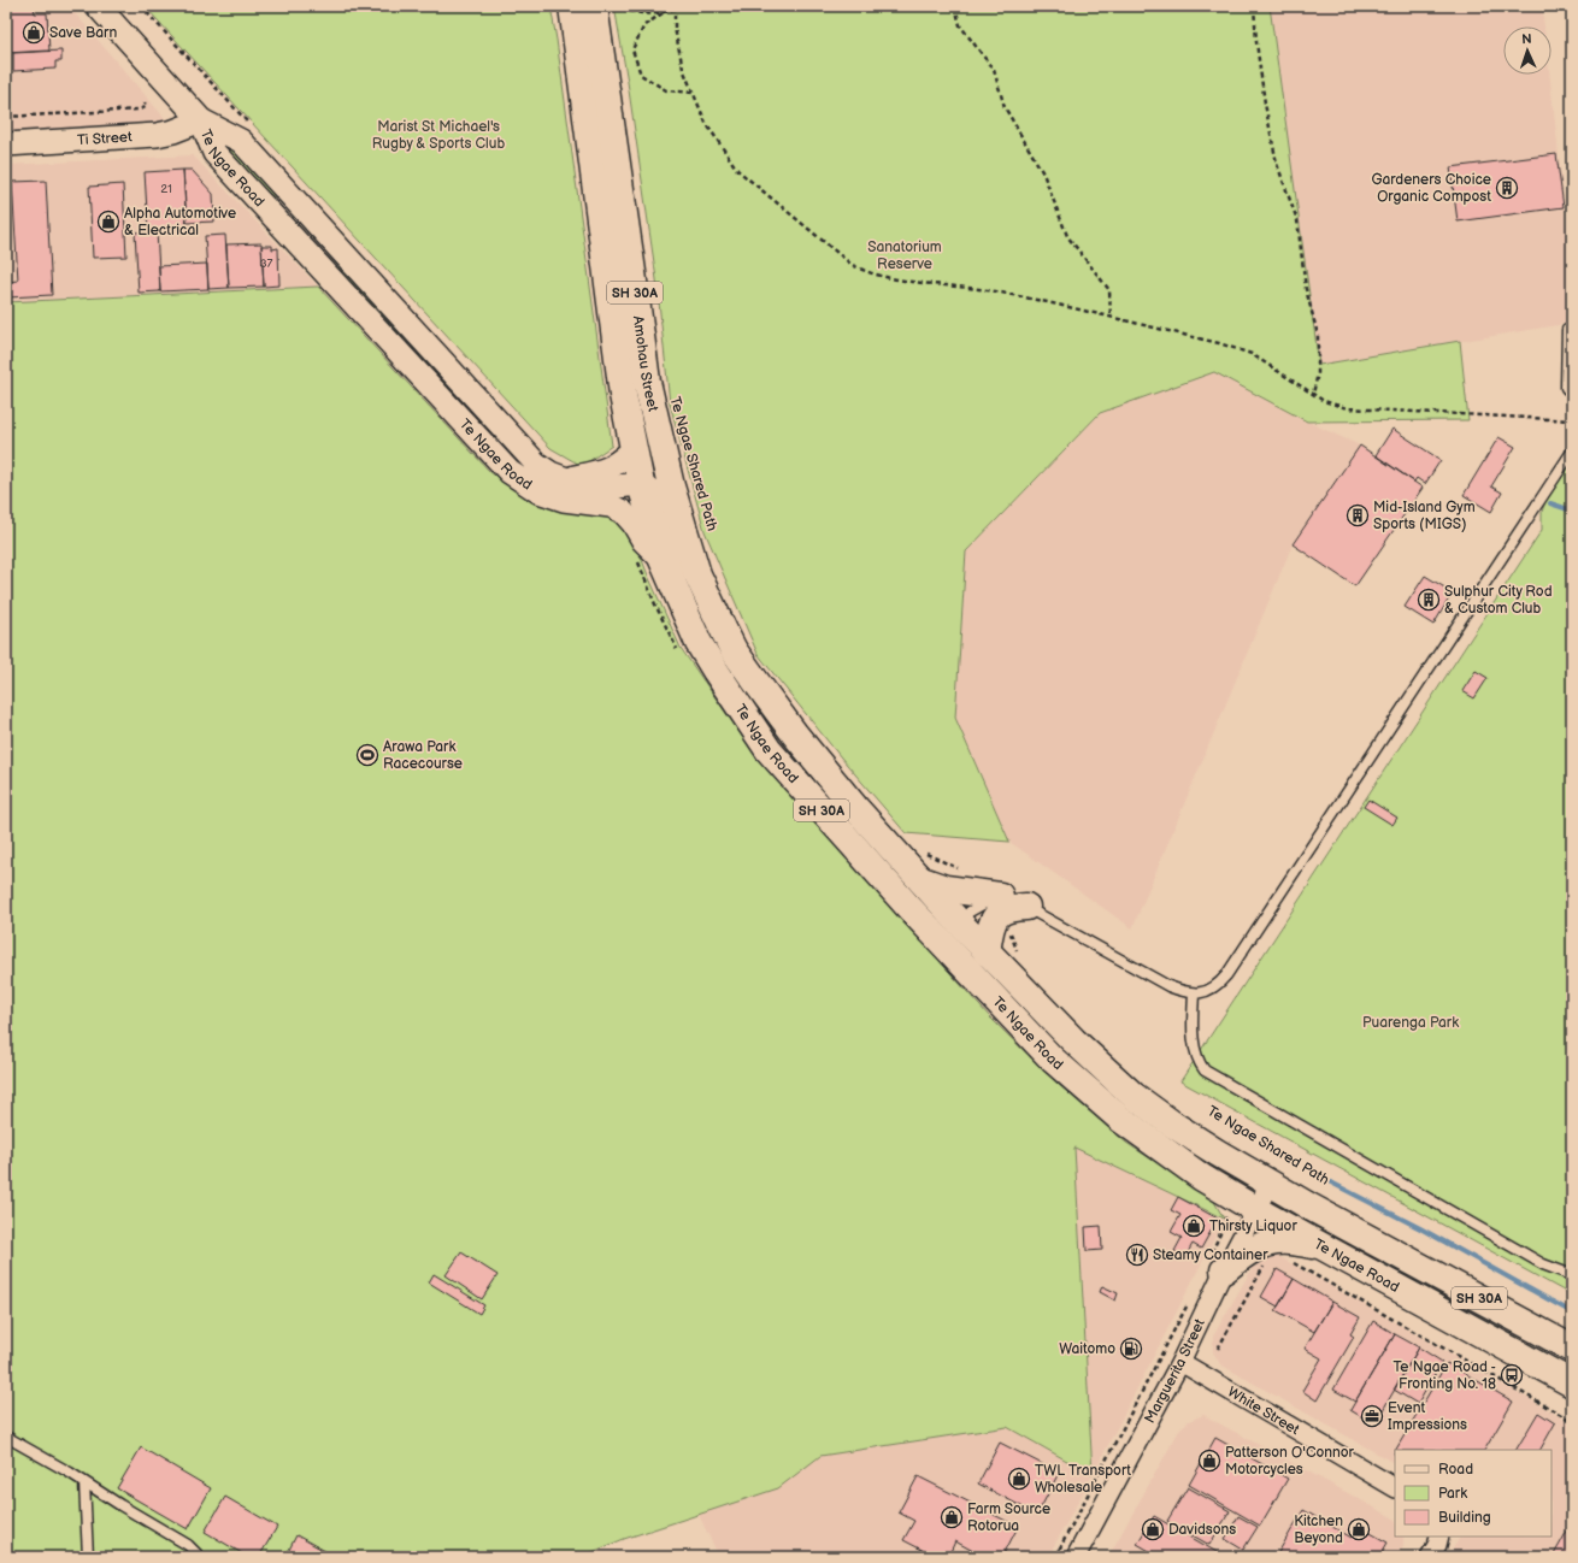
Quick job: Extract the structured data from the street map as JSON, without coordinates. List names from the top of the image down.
{
  "streets": {
    "main road": ["Te Ngae Road", "SH 30A", "Amohau Street"],
    "street": ["Ti Street", "Marguerita Street", "White Street"]
  },
  "crossings": [
    ["Ti Street", "Te Ngae Road"],
    ["Te Ngae Road", "Amohau Street"],
    ["Te Ngae Road", "Marguerita Street"],
    ["Marguerita Street", "White Street"]
  ],
  "parks": ["Marist St Michael's Rugby & Sports Club", "Sanatorium Reserve", "Puarenga Park"],
  "places": {
    "shop": [
      "Save Barn",
      "Alpha Automotive & Electrical",
      "Thirsty Liquor",
      "Patterson O'Connor Motorcycles",
      "TWL Transport Wholesale",
      "Farm Source Rotorua",
      "Davidsons",
      "Kitchen Beyond"
    ],
    "building": ["Gardeners Choice Organic Compost", "Mid-Island Gym Sports (MIGS)", "Sulphur City Rod & Custom Club"],
    "sports": ["Arawa Park Racecourse"],
    "restaurant": ["Steamy Container"],
    "fuel station": ["Waitomo"],
    "bus stop": ["Te Ngae Road - Fronting No. 18"],
    "office": ["Event Impressions"]
  },
  "house_numbers": ["21", "37"],
  "legend": ["Road", "Park", "Building"],
  "north": "top"
}
